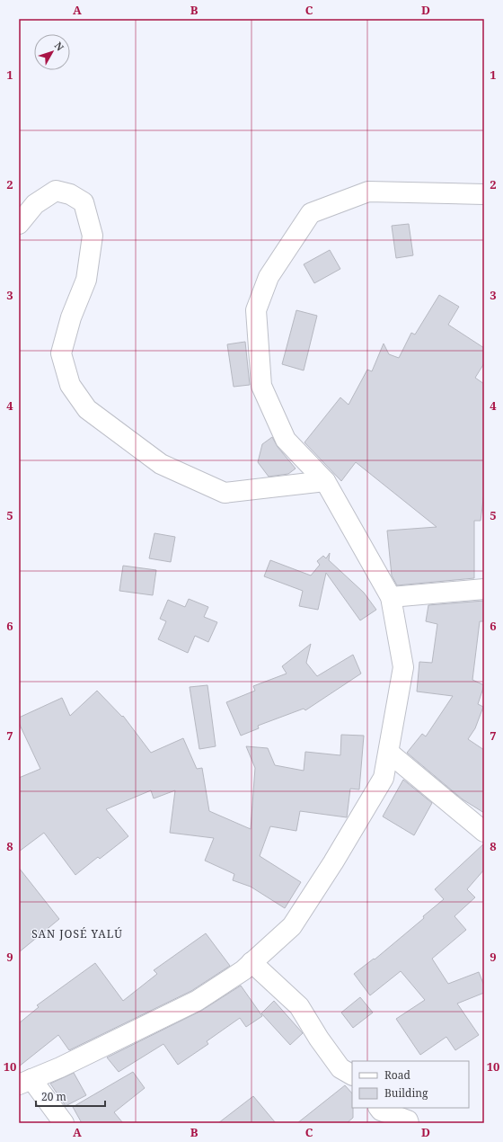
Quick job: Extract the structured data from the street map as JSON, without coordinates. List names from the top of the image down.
{
  "districts": ["SAN JOSÉ YALÚ"],
  "legend": ["Road", "Building"],
  "scale_bar": "20 m",
  "north": "top right",
  "grid": {
    "columns": [
      "A",
      "B",
      "C",
      "D"
    ],
    "rows": [
      "1",
      "2",
      "3",
      "4",
      "5",
      "6",
      "7",
      "8",
      "9",
      "10"
    ]
  }
}
